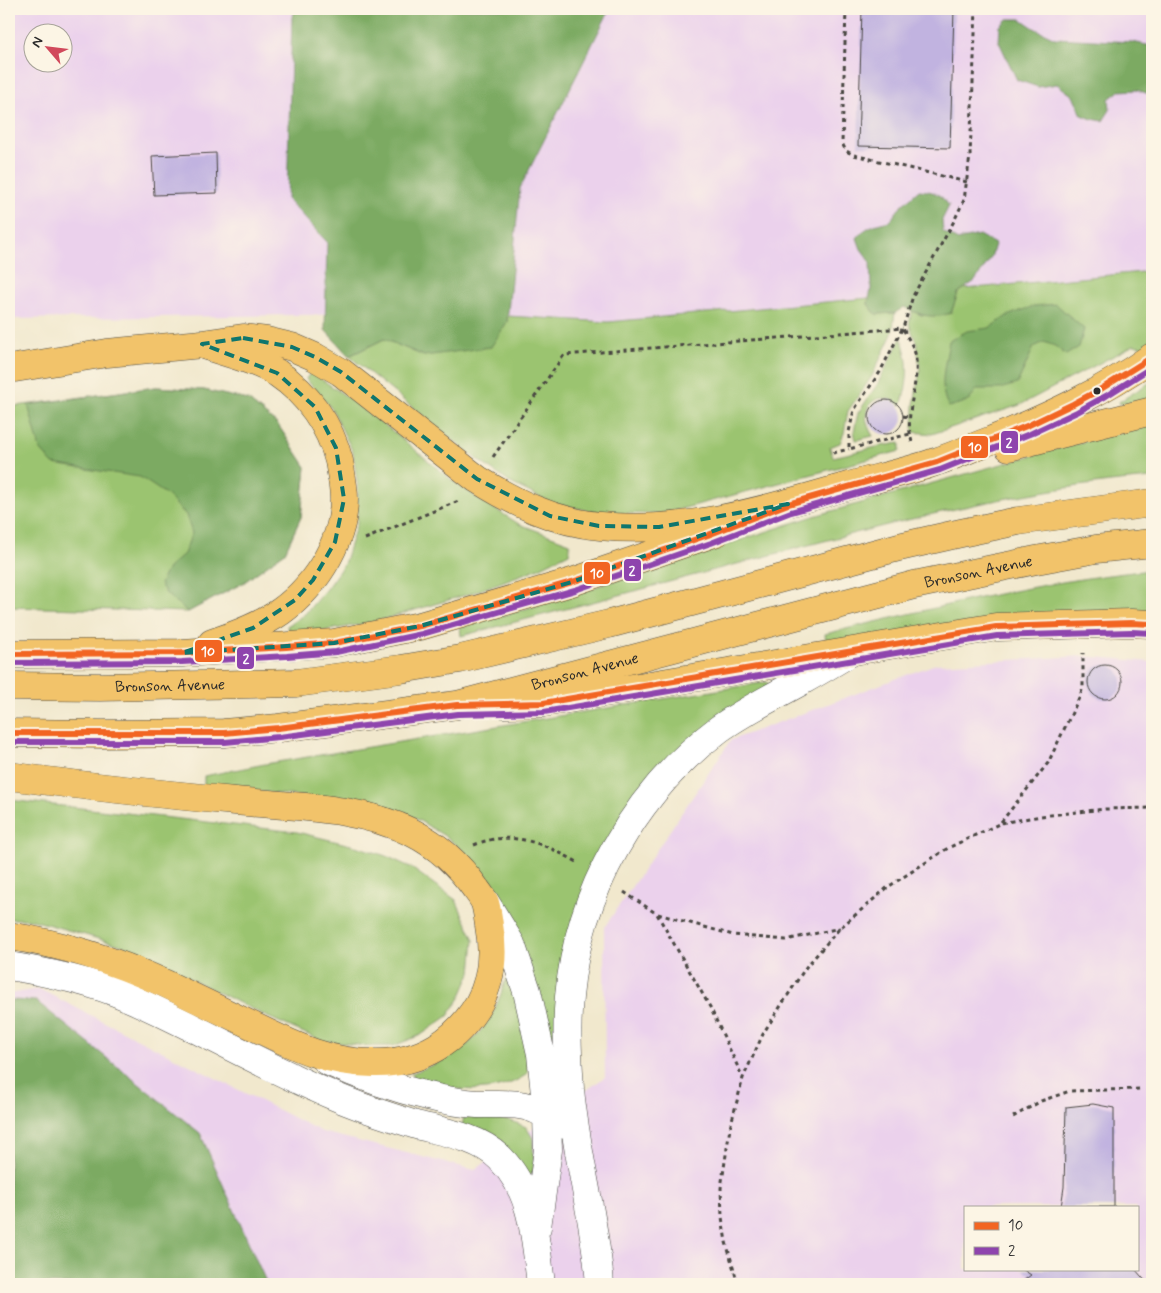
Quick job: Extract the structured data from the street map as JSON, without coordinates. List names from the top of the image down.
{
  "streets": {
    "highway": ["Bronson Avenue"]
  },
  "lines": ["transit line 10", "transit line 2"],
  "legend": ["10", "2"],
  "north": "top left"
}
